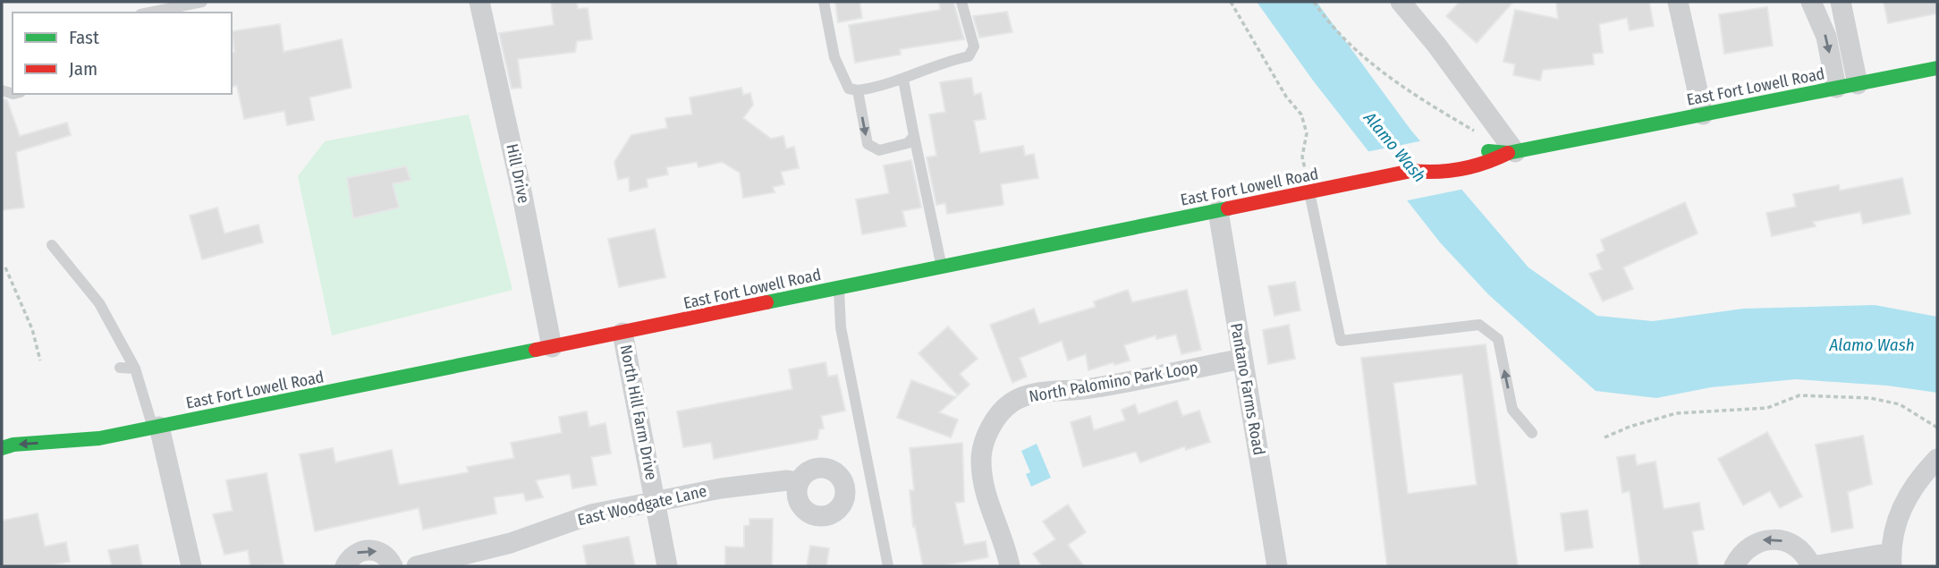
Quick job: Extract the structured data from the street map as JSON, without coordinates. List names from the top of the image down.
{
  "streets": {
    "street": [
      "East Fort Lowell Road",
      "Hill Drive",
      "North Palomino Park Loop",
      "Pantano Farms Road",
      "North Hill Farm Drive",
      "East Woodgate Lane"
    ]
  },
  "crossings": [
    ["East Fort Lowell Road", "Hill Drive"],
    ["East Fort Lowell Road", "Pantano Farms Road"],
    ["East Fort Lowell Road", "North Hill Farm Drive"],
    ["North Palomino Park Loop", "Pantano Farms Road"],
    ["North Hill Farm Drive", "East Woodgate Lane"]
  ],
  "water": ["Alamo Wash"],
  "legend": ["Fast", "Jam"]
}
